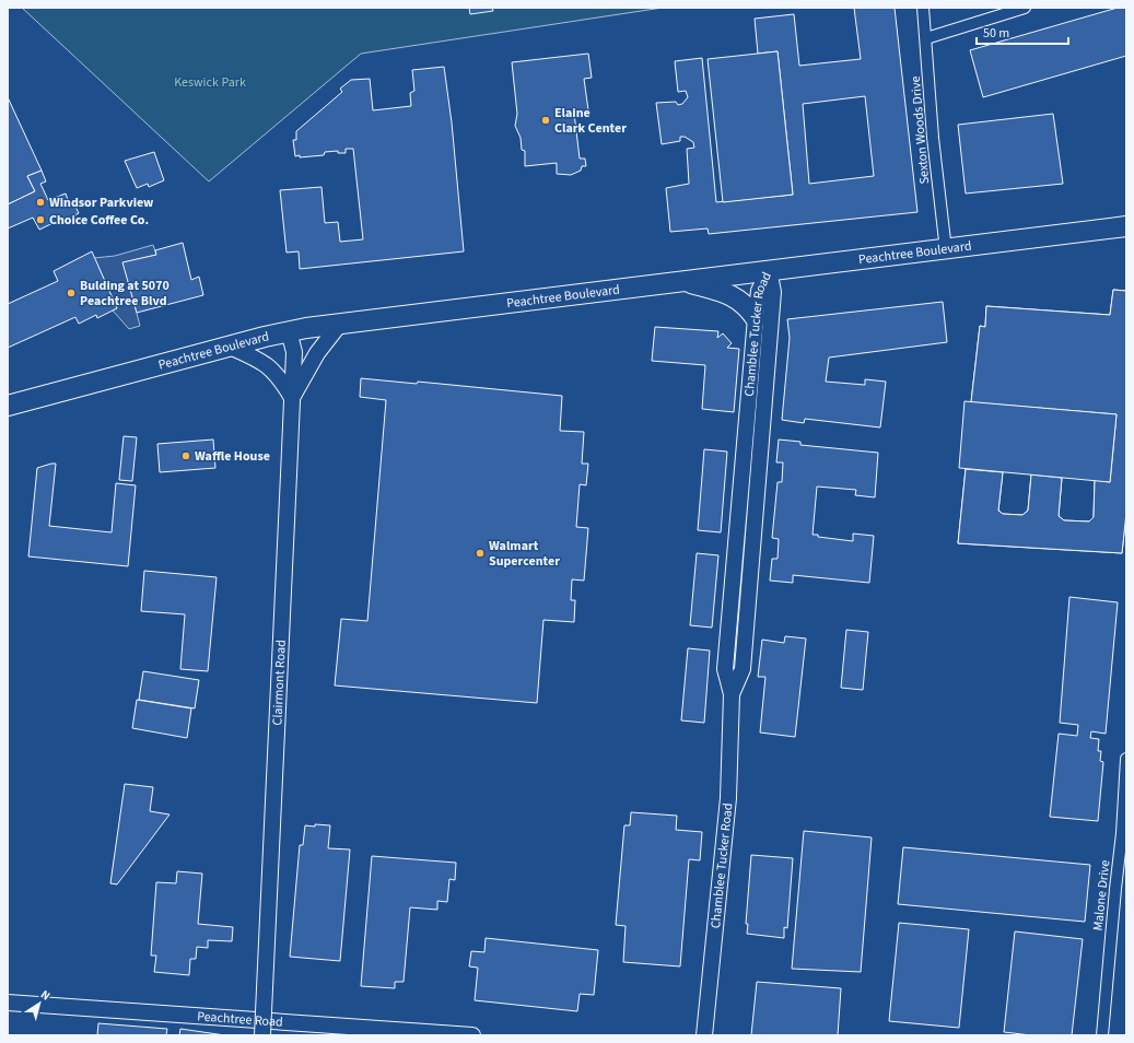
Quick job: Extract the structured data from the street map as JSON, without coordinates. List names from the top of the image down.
{
  "streets": {
    "highway": ["Peachtree Boulevard"],
    "main road": ["Chamblee Tucker Road", "Clairmont Road", "Peachtree Road"],
    "street": ["Sexton Woods Drive", "Malone Drive"]
  },
  "crossings": [
    ["Sexton Woods Drive", "Peachtree Boulevard"],
    ["Peachtree Boulevard", "Chamblee Tucker Road"],
    ["Peachtree Boulevard", "Clairmont Road"]
  ],
  "parks": ["Keswick Park"],
  "places": [
    "Elaine Clark Center",
    "Windsor Parkview",
    "Choice Coffee Co.",
    "Bulding at 5070 Peachtree Blvd",
    "Waffle House",
    "Walmart Supercenter"
  ],
  "scale_bar": "50 m",
  "north": "top right"
}
